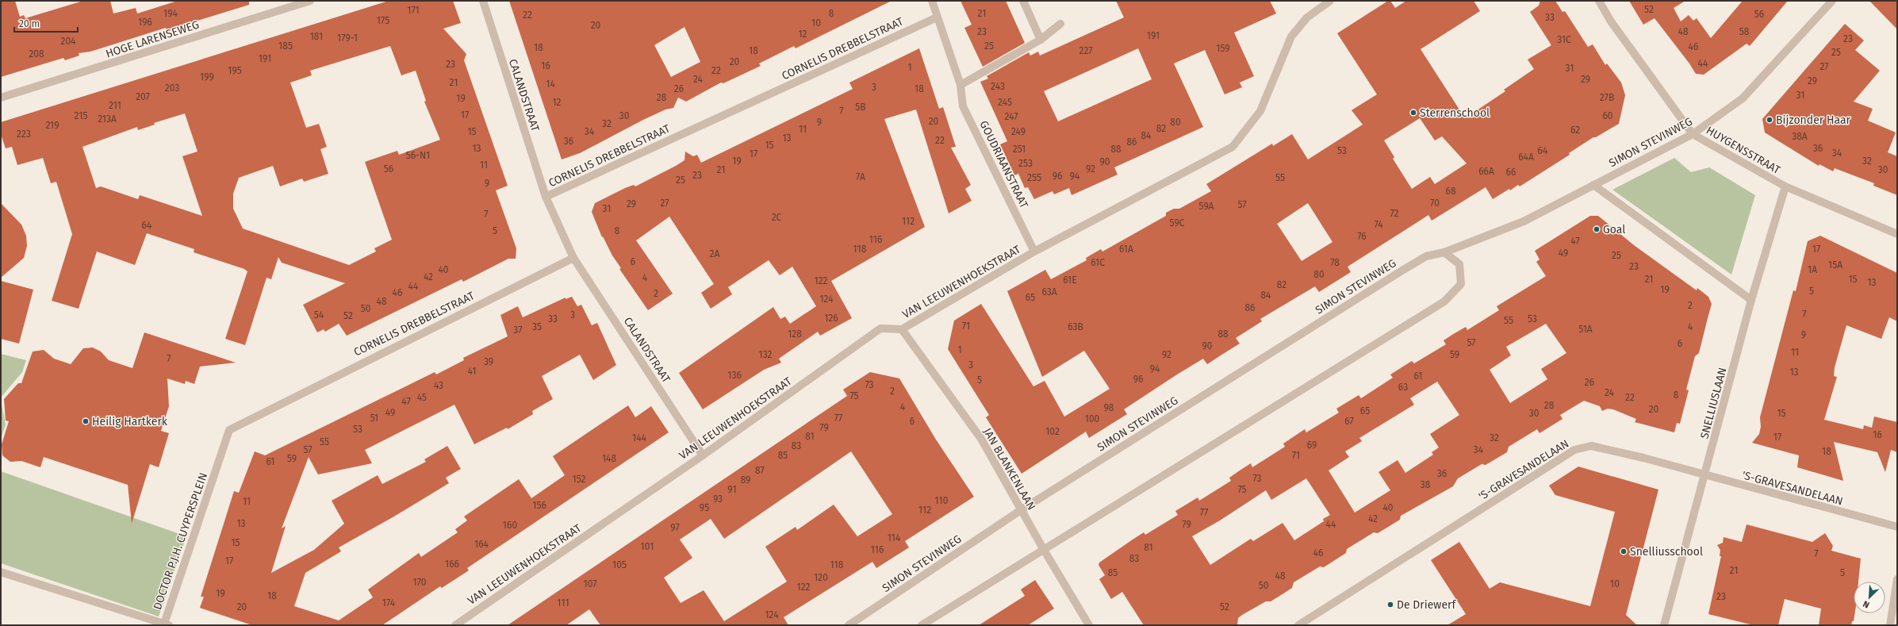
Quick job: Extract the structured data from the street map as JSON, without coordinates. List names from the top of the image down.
{
  "streets": {
    "street": [
      "HOGE LARENSEWEG",
      "CORNELIS DREBBELSTRAAT",
      "CALANDSTRAAT",
      "SIMON STEVINWEG",
      "HUYGENSSTRAAT",
      "GOUDRIAANSTRAAT",
      "VAN LEEUWENHOEKSTRAAT",
      "SNELLIUSLAAN",
      "JAN BLANKENLAAN",
      "'S-GRAVESANDELAAN",
      "DOCTOR P.J.H. CUYPERSPLEIN"
    ]
  },
  "crossings": [
    ["CORNELIS DREBBELSTRAAT", "CALANDSTRAAT"],
    ["CORNELIS DREBBELSTRAAT", "GOUDRIAANSTRAAT"],
    ["CORNELIS DREBBELSTRAAT", "DOCTOR P.J.H. CUYPERSPLEIN"],
    ["CALANDSTRAAT", "VAN LEEUWENHOEKSTRAAT"],
    ["SIMON STEVINWEG", "HUYGENSSTRAAT"],
    ["SIMON STEVINWEG", "JAN BLANKENLAAN"],
    ["HUYGENSSTRAAT", "SNELLIUSLAAN"],
    ["GOUDRIAANSTRAAT", "VAN LEEUWENHOEKSTRAAT"],
    ["VAN LEEUWENHOEKSTRAAT", "JAN BLANKENLAAN"],
    ["SNELLIUSLAAN", "'S-GRAVESANDELAAN"]
  ],
  "places": [
    "Sterrenschool",
    "Bijzonder Haar",
    "Goal",
    "Heilig Hartkerk",
    "Snelliusschool",
    "De Driewerf"
  ],
  "house_numbers": [
    "52",
    "171",
    "194",
    "8",
    "21",
    "56",
    "22",
    "33",
    "175",
    "196",
    "10",
    "20",
    "23",
    "48",
    "58",
    "12",
    "191",
    "181",
    "179-1",
    "23",
    "31C",
    "204",
    "185",
    "25",
    "46",
    "18",
    "159",
    "18",
    "227",
    "25",
    "208",
    "191",
    "20",
    "44",
    "23",
    "16",
    "27",
    "1",
    "31",
    "195",
    "22",
    "199",
    "24",
    "29",
    "29",
    "21",
    "14",
    "243",
    "3",
    "203",
    "26",
    "18",
    "31",
    "207",
    "28",
    "27B",
    "19",
    "12",
    "245",
    "211",
    "5B",
    "7",
    "17",
    "215",
    "30",
    "60",
    "247",
    "213A",
    "20",
    "9",
    "80",
    "32",
    "219",
    "82",
    "11",
    "62",
    "15",
    "34",
    "249",
    "223",
    "84",
    "38A",
    "13",
    "22",
    "36",
    "86",
    "15",
    "13",
    "36",
    "251",
    "88",
    "53",
    "64",
    "34",
    "17",
    "56-N1",
    "64A",
    "19",
    "32",
    "90",
    "253",
    "11",
    "56",
    "92",
    "21",
    "30",
    "66A",
    "66",
    "23",
    "96",
    "94",
    "7A",
    "255",
    "55",
    "25",
    "9",
    "68",
    "27",
    "70",
    "29",
    "57",
    "59A",
    "31",
    "72",
    "7",
    "2C",
    "112",
    "59C",
    "74",
    "64",
    "5",
    "8",
    "76",
    "116",
    "47",
    "118",
    "61A",
    "17",
    "49",
    "2A",
    "25",
    "6",
    "61C",
    "78",
    "15A",
    "23",
    "40",
    "1A",
    "80",
    "42",
    "4",
    "21",
    "15",
    "61E",
    "122",
    "13",
    "82",
    "44",
    "19",
    "5",
    "63A",
    "46",
    "2",
    "84",
    "65",
    "124",
    "48",
    "2",
    "86",
    "50",
    "7",
    "54",
    "3",
    "52",
    "126",
    "33",
    "53",
    "55",
    "71",
    "35",
    "63B",
    "4",
    "51A",
    "37",
    "128",
    "88",
    "9",
    "57",
    "6",
    "90",
    "1",
    "11",
    "132",
    "92",
    "59",
    "7",
    "39",
    "3",
    "94",
    "41",
    "13",
    "136",
    "61",
    "96",
    "5",
    "26",
    "73",
    "43",
    "63",
    "2",
    "24",
    "8",
    "75",
    "45",
    "22",
    "47",
    "28",
    "4",
    "98",
    "20",
    "65",
    "49",
    "30",
    "15",
    "51",
    "77",
    "100",
    "6",
    "67",
    "79",
    "53",
    "102",
    "16",
    "81",
    "17",
    "144",
    "32",
    "55",
    "69",
    "83",
    "57",
    "34",
    "18",
    "85",
    "71",
    "59",
    "148",
    "61",
    "87",
    "36",
    "73",
    "152",
    "89",
    "38",
    "91",
    "75",
    "93",
    "110",
    "11",
    "156",
    "95",
    "40",
    "112",
    "77",
    "42",
    "13",
    "79",
    "44",
    "160",
    "97",
    "114",
    "15",
    "164",
    "101",
    "81",
    "116",
    "46",
    "7",
    "83",
    "17",
    "166",
    "105",
    "118",
    "21",
    "85",
    "5",
    "48",
    "120",
    "170",
    "107",
    "10",
    "50",
    "122",
    "19",
    "18",
    "23",
    "174",
    "111",
    "20",
    "52",
    "124"
  ],
  "scale_bar": "20 m",
  "north": "bottom left"
}
